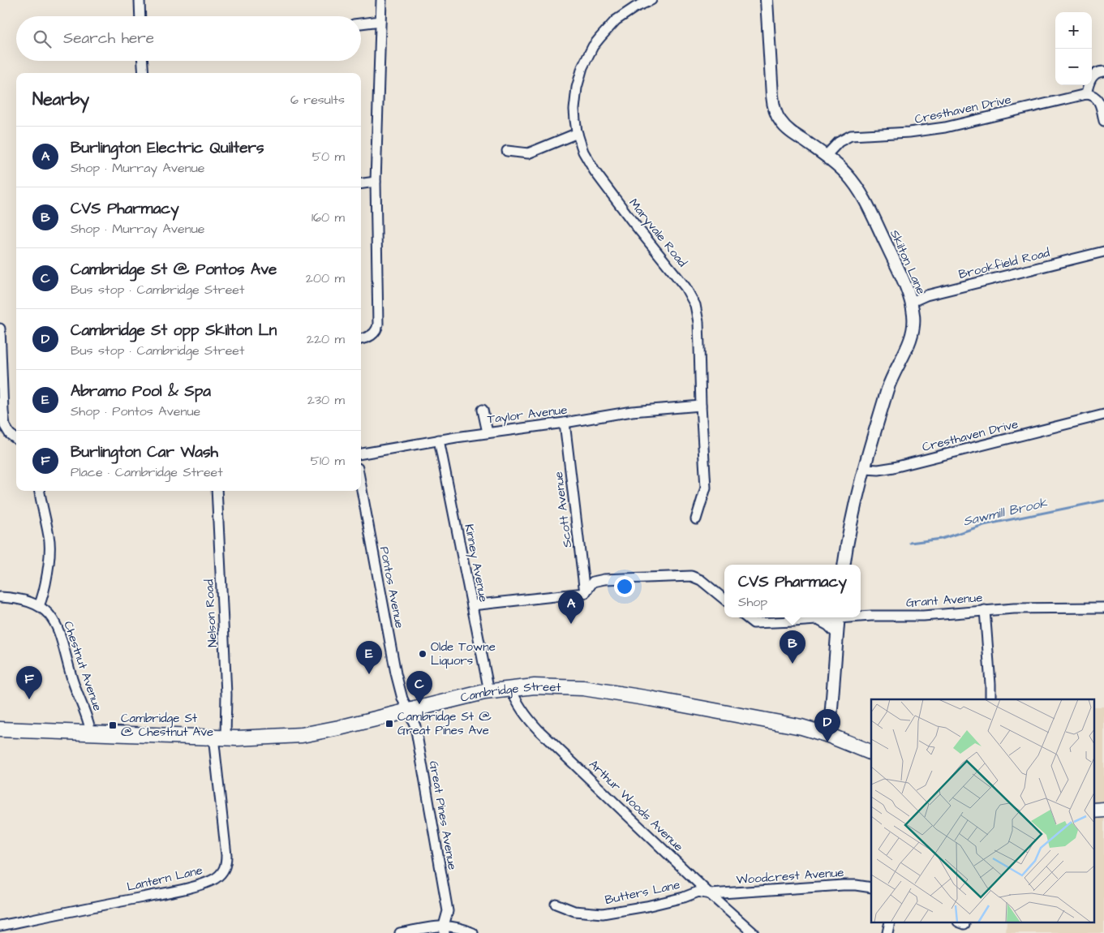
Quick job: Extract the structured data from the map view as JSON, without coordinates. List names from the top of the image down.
{
  "streets": {
    "main road": ["Cambridge Street"],
    "street": [
      "Cresthaven Drive",
      "Maryvale Road",
      "Skilton Lane",
      "Brookfield Road",
      "Taylor Avenue",
      "Scott Avenue",
      "Kinney Avenue",
      "Pontos Avenue",
      "Grant Avenue",
      "Nelson Road",
      "Chestnut Avenue",
      "Arthur Woods Avenue",
      "Great Pines Avenue",
      "Woodcrest Avenue",
      "Lantern Lane",
      "Butters Lane"
    ]
  },
  "crossings": [
    ["Cresthaven Drive", "Skilton Lane"],
    ["Maryvale Road", "Taylor Avenue"],
    ["Skilton Lane", "Brookfield Road"],
    ["Taylor Avenue", "Scott Avenue"],
    ["Taylor Avenue", "Kinney Avenue"],
    ["Kinney Avenue", "Cambridge Street"],
    ["Pontos Avenue", "Cambridge Street"],
    ["Pontos Avenue", "Great Pines Avenue"],
    ["Nelson Road", "Cambridge Street"],
    ["Nelson Road", "Lantern Lane"],
    ["Chestnut Avenue", "Cambridge Street"],
    ["Cambridge Street", "Arthur Woods Avenue"],
    ["Cambridge Street", "Great Pines Avenue"],
    ["Cambridge Street", "Lantern Lane"],
    ["Arthur Woods Avenue", "Woodcrest Avenue"],
    ["Arthur Woods Avenue", "Butters Lane"],
    ["Woodcrest Avenue", "Butters Lane"]
  ],
  "water": ["Sawmill Brook"],
  "places": {
    "other": ["Olde Towne Liquors"],
    "transit": ["Cambridge St @ Great Pines Ave", "Cambridge St @ Chestnut Ave"]
  },
  "page": {
    "map_buttons": ["+", "−"],
    "search": "Search here",
    "heading": ["Nearby", "6 results"],
    "list": [
      {
        "mark": "A",
        "name": "Burlington Electric Quilters",
        "note": "Shop · Murray Avenue",
        "value": "50 m"
      },
      {
        "mark": "B",
        "name": "CVS Pharmacy",
        "note": "Shop · Murray Avenue",
        "value": "160 m"
      },
      {
        "mark": "C",
        "name": "Cambridge St @ Pontos Ave",
        "note": "Bus stop · Cambridge Street",
        "value": "200 m"
      },
      {
        "mark": "D",
        "name": "Cambridge St opp Skilton Ln",
        "note": "Bus stop · Cambridge Street",
        "value": "220 m"
      },
      {
        "mark": "E",
        "name": "Abramo Pool & Spa",
        "note": "Shop · Pontos Avenue",
        "value": "230 m"
      },
      {
        "mark": "F",
        "name": "Burlington Car Wash",
        "note": "Place · Cambridge Street",
        "value": "510 m"
      }
    ],
    "popup": ["CVS Pharmacy", "Shop"],
    "pins": [
      "A",
      "B",
      "E",
      "F",
      "C",
      "D"
    ]
  }
}
